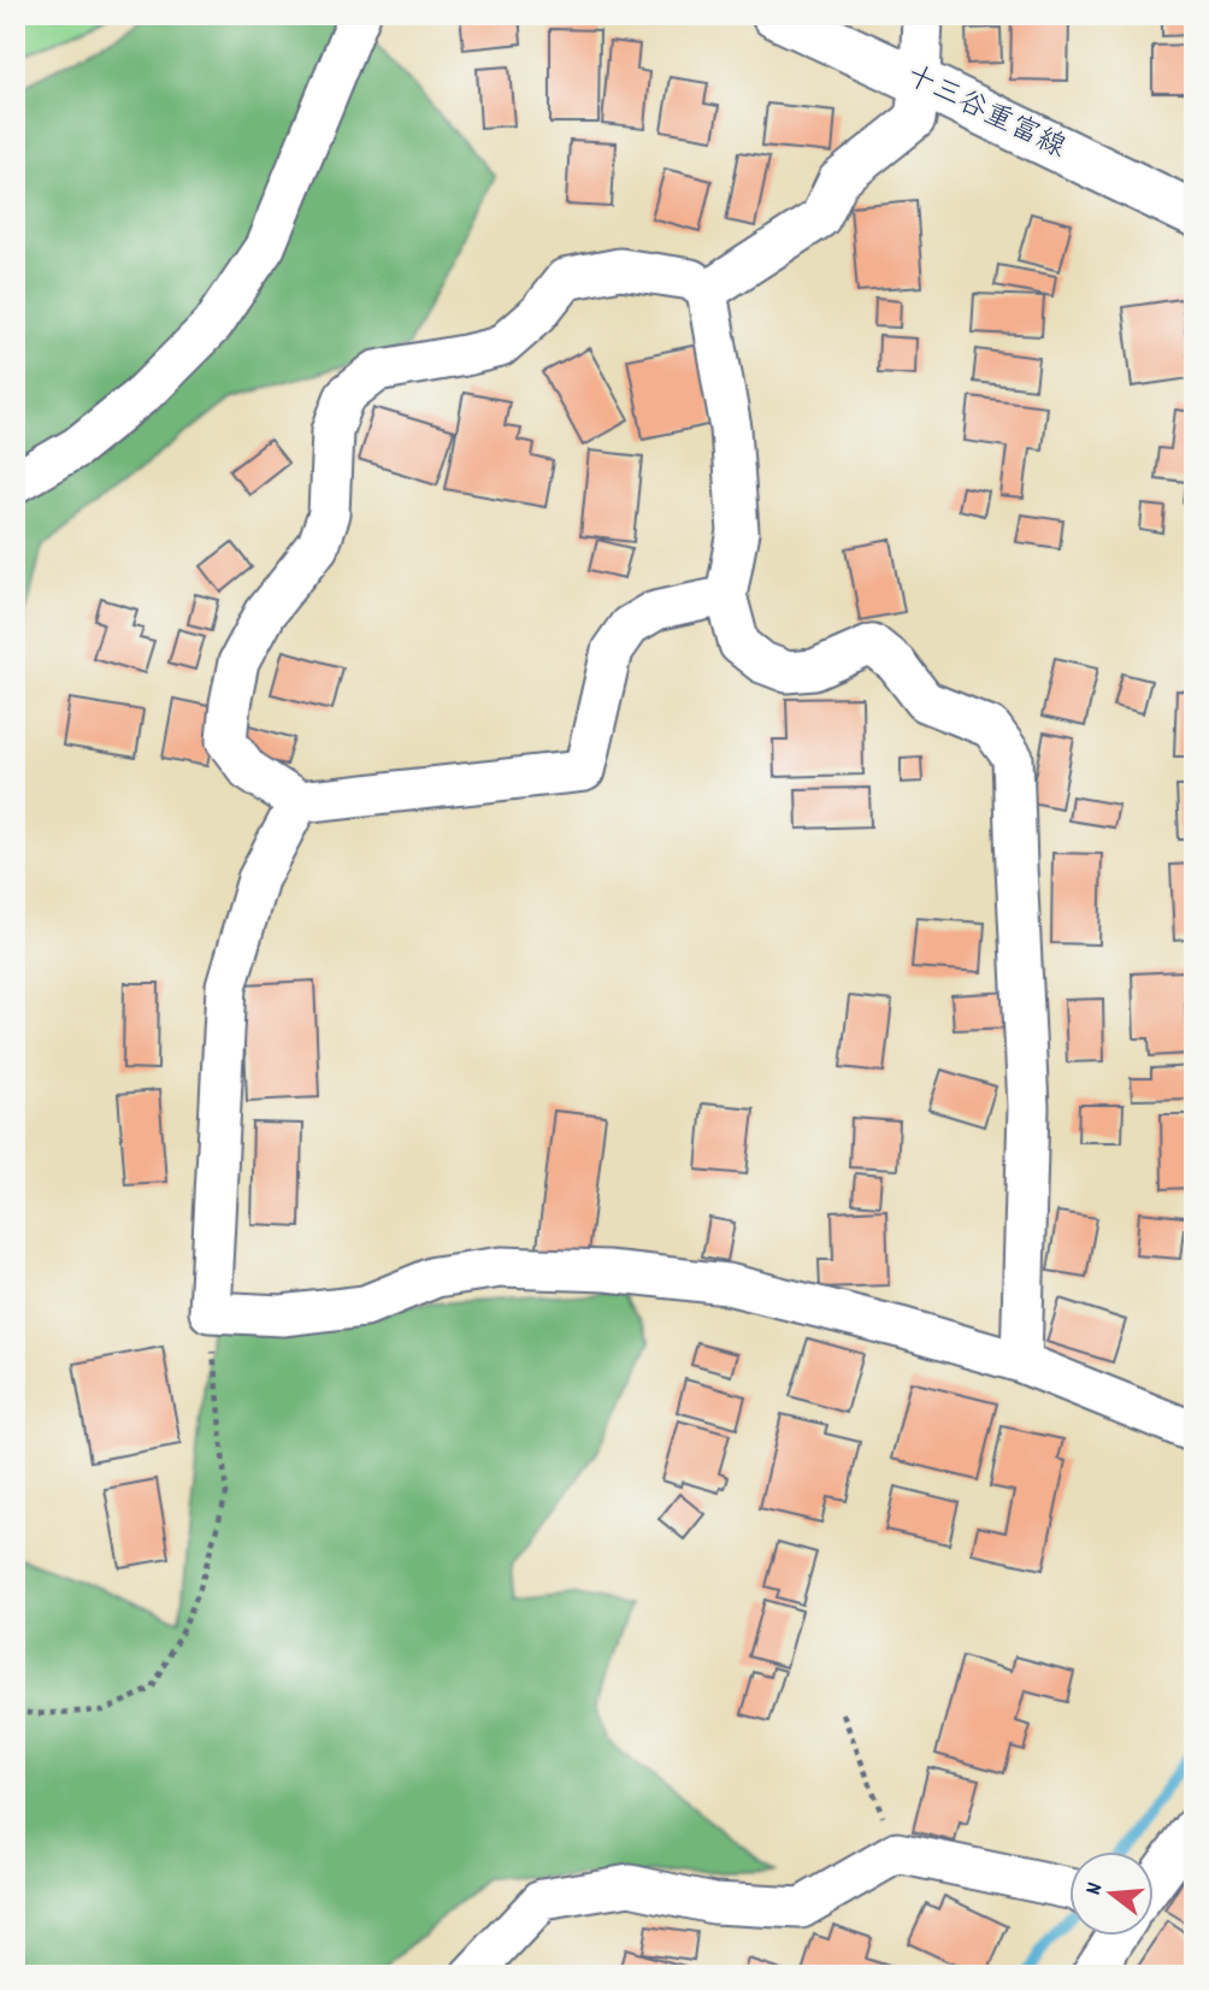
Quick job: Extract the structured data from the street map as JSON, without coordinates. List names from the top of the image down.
{
  "streets": {
    "main road": ["十三谷重富線"]
  },
  "north": "left"
}
